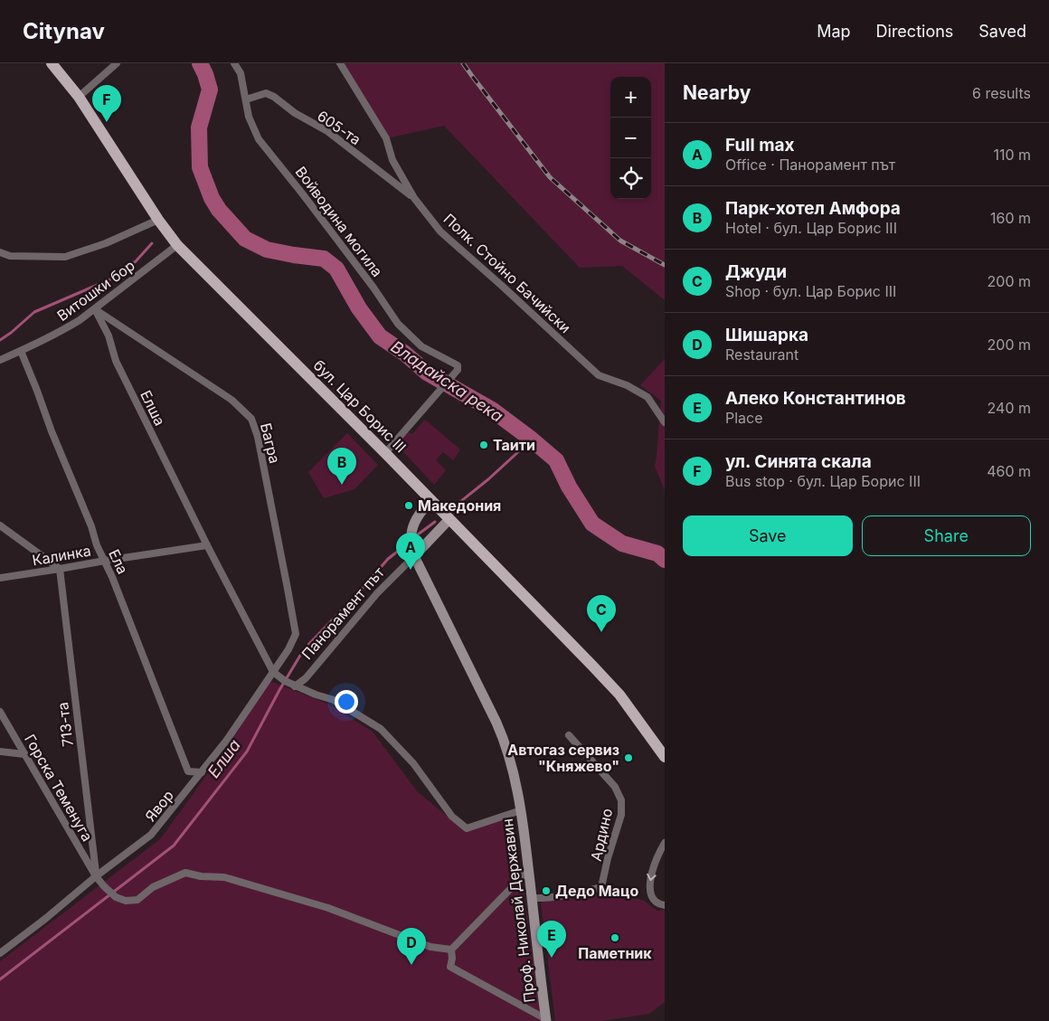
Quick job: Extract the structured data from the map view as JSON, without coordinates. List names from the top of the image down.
{
  "streets": {
    "main road": ["бул. Цар Борис III", "Панорамент път", "Проф. Николай Державин"],
    "street": [
      "605-та",
      "Войводина могила",
      "Полк. Стойно Бачийски",
      "Витошки бор",
      "Елша",
      "Багра",
      "Калинка",
      "Ела",
      "713-та",
      "Горска Теменуга",
      "Явор",
      "Ардино"
    ]
  },
  "crossings": [
    ["605-та", "Войводина могила"],
    ["605-та", "Полк. Стойно Бачийски"],
    ["Войводина могила", "бул. Цар Борис III"],
    ["Витошки бор", "бул. Цар Борис III"],
    ["Витошки бор", "Елша"],
    ["Витошки бор", "Багра"],
    ["Витошки бор", "Ела"],
    ["бул. Цар Борис III", "Панорамент път"],
    ["бул. Цар Борис III", "Проф. Николай Державин"],
    ["Елша", "Багра"],
    ["Елша", "Калинка"],
    ["Елша", "Панорамент път"],
    ["Елша", "Явор"],
    ["Елша", "Проф. Николай Державин"],
    ["Багра", "Явор"],
    ["Калинка", "Ела"],
    ["Калинка", "713-та"],
    ["Ела", "Явор"],
    ["Панорамент път", "Проф. Николай Державин"],
    ["713-та", "Горска Теменуга"],
    ["713-та", "Явор"],
    ["Горска Теменуга", "Явор"],
    ["Ардино", "Проф. Николай Державин"]
  ],
  "water": ["Владайска река", "Елша"],
  "places": [
    "Таити",
    "Македония",
    "Автогаз сервиз \"Княжево\"",
    "Дедо Мацо",
    "Паметник"
  ],
  "page": {
    "header": "Citynav",
    "nav": ["Map", "Directions", "Saved"],
    "heading": ["Nearby", "6 results"],
    "map_buttons": ["+", "−"],
    "pins": [
      "F",
      "B",
      "A",
      "C",
      "E",
      "D"
    ],
    "list": [
      {
        "mark": "A",
        "name": "Full max",
        "note": "Office · Панорамент път",
        "value": "110 m"
      },
      {
        "mark": "B",
        "name": "Парк-хотел Амфора",
        "note": "Hotel · бул. Цар Борис III",
        "value": "160 m"
      },
      {
        "mark": "C",
        "name": "Джуди",
        "note": "Shop · бул. Цар Борис III",
        "value": "200 m"
      },
      {
        "mark": "D",
        "name": "Шишарка",
        "note": "Restaurant",
        "value": "200 m"
      },
      {
        "mark": "E",
        "name": "Алеко Константинов",
        "note": "Place",
        "value": "240 m"
      },
      {
        "mark": "F",
        "name": "ул. Синята скала",
        "note": "Bus stop · бул. Цар Борис III",
        "value": "460 m"
      }
    ],
    "buttons": ["Save", "Share"]
  }
}
